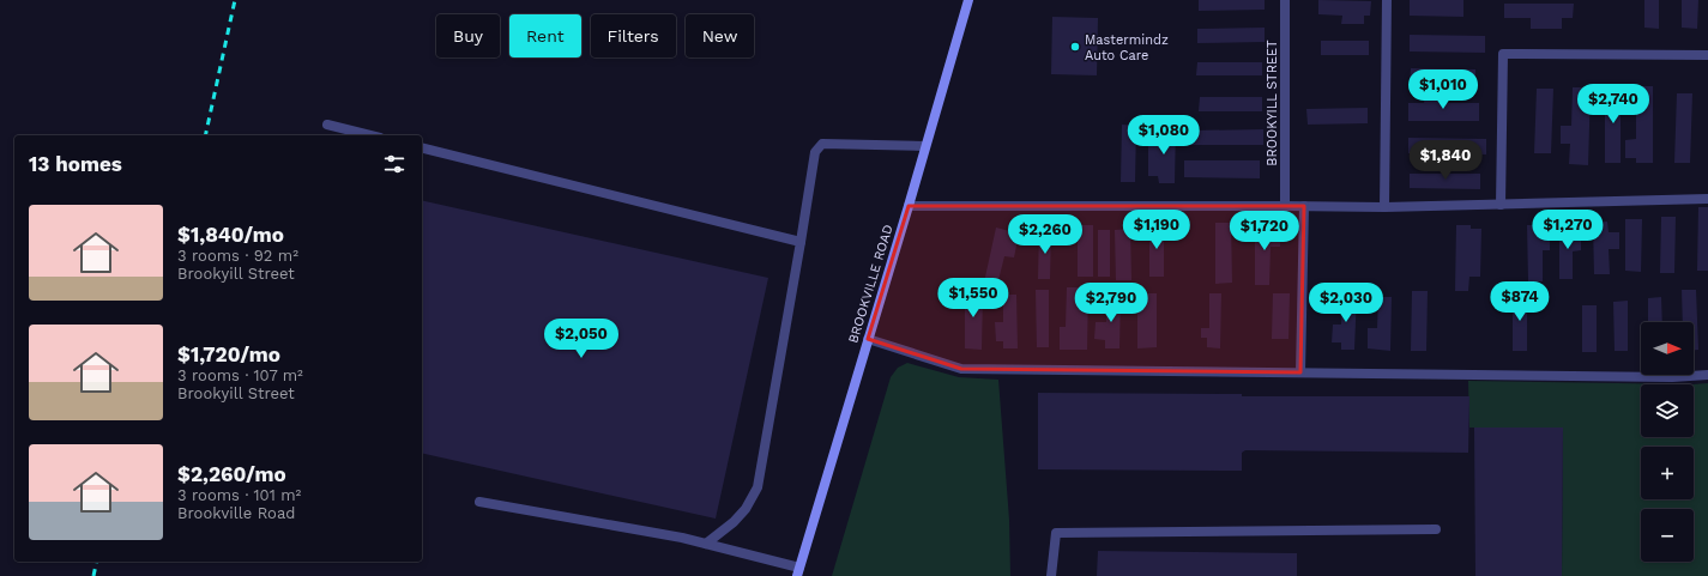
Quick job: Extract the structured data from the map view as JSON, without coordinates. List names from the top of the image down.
{
  "streets": {
    "main road": ["BROOKVILLE ROAD"],
    "street": ["BROOKYILL STREET"]
  },
  "places": ["Mastermindz Auto Care"],
  "north": "right",
  "page": {
    "chip": [
      "Buy",
      "Rent",
      "Filters",
      "New"
    ],
    "price": [
      "$1,010",
      "$2,740",
      "$1,080",
      "$1,840",
      "$1,190",
      "$1,270",
      "$1,720",
      "$2,260",
      "$1,550",
      "$874",
      "$2,790",
      "$2,030",
      "$2,050"
    ],
    "heading": "13 homes",
    "list": [
      {
        "name": "$1,840/mo",
        "note": "3 rooms · 92 m² · Brookyill Street"
      },
      {
        "name": "$1,720/mo",
        "note": "3 rooms · 107 m² · Brookyill Street"
      },
      {
        "name": "$2,260/mo",
        "note": "3 rooms · 101 m² · Brookville Road"
      }
    ],
    "map_buttons": ["+", "−"]
  }
}
